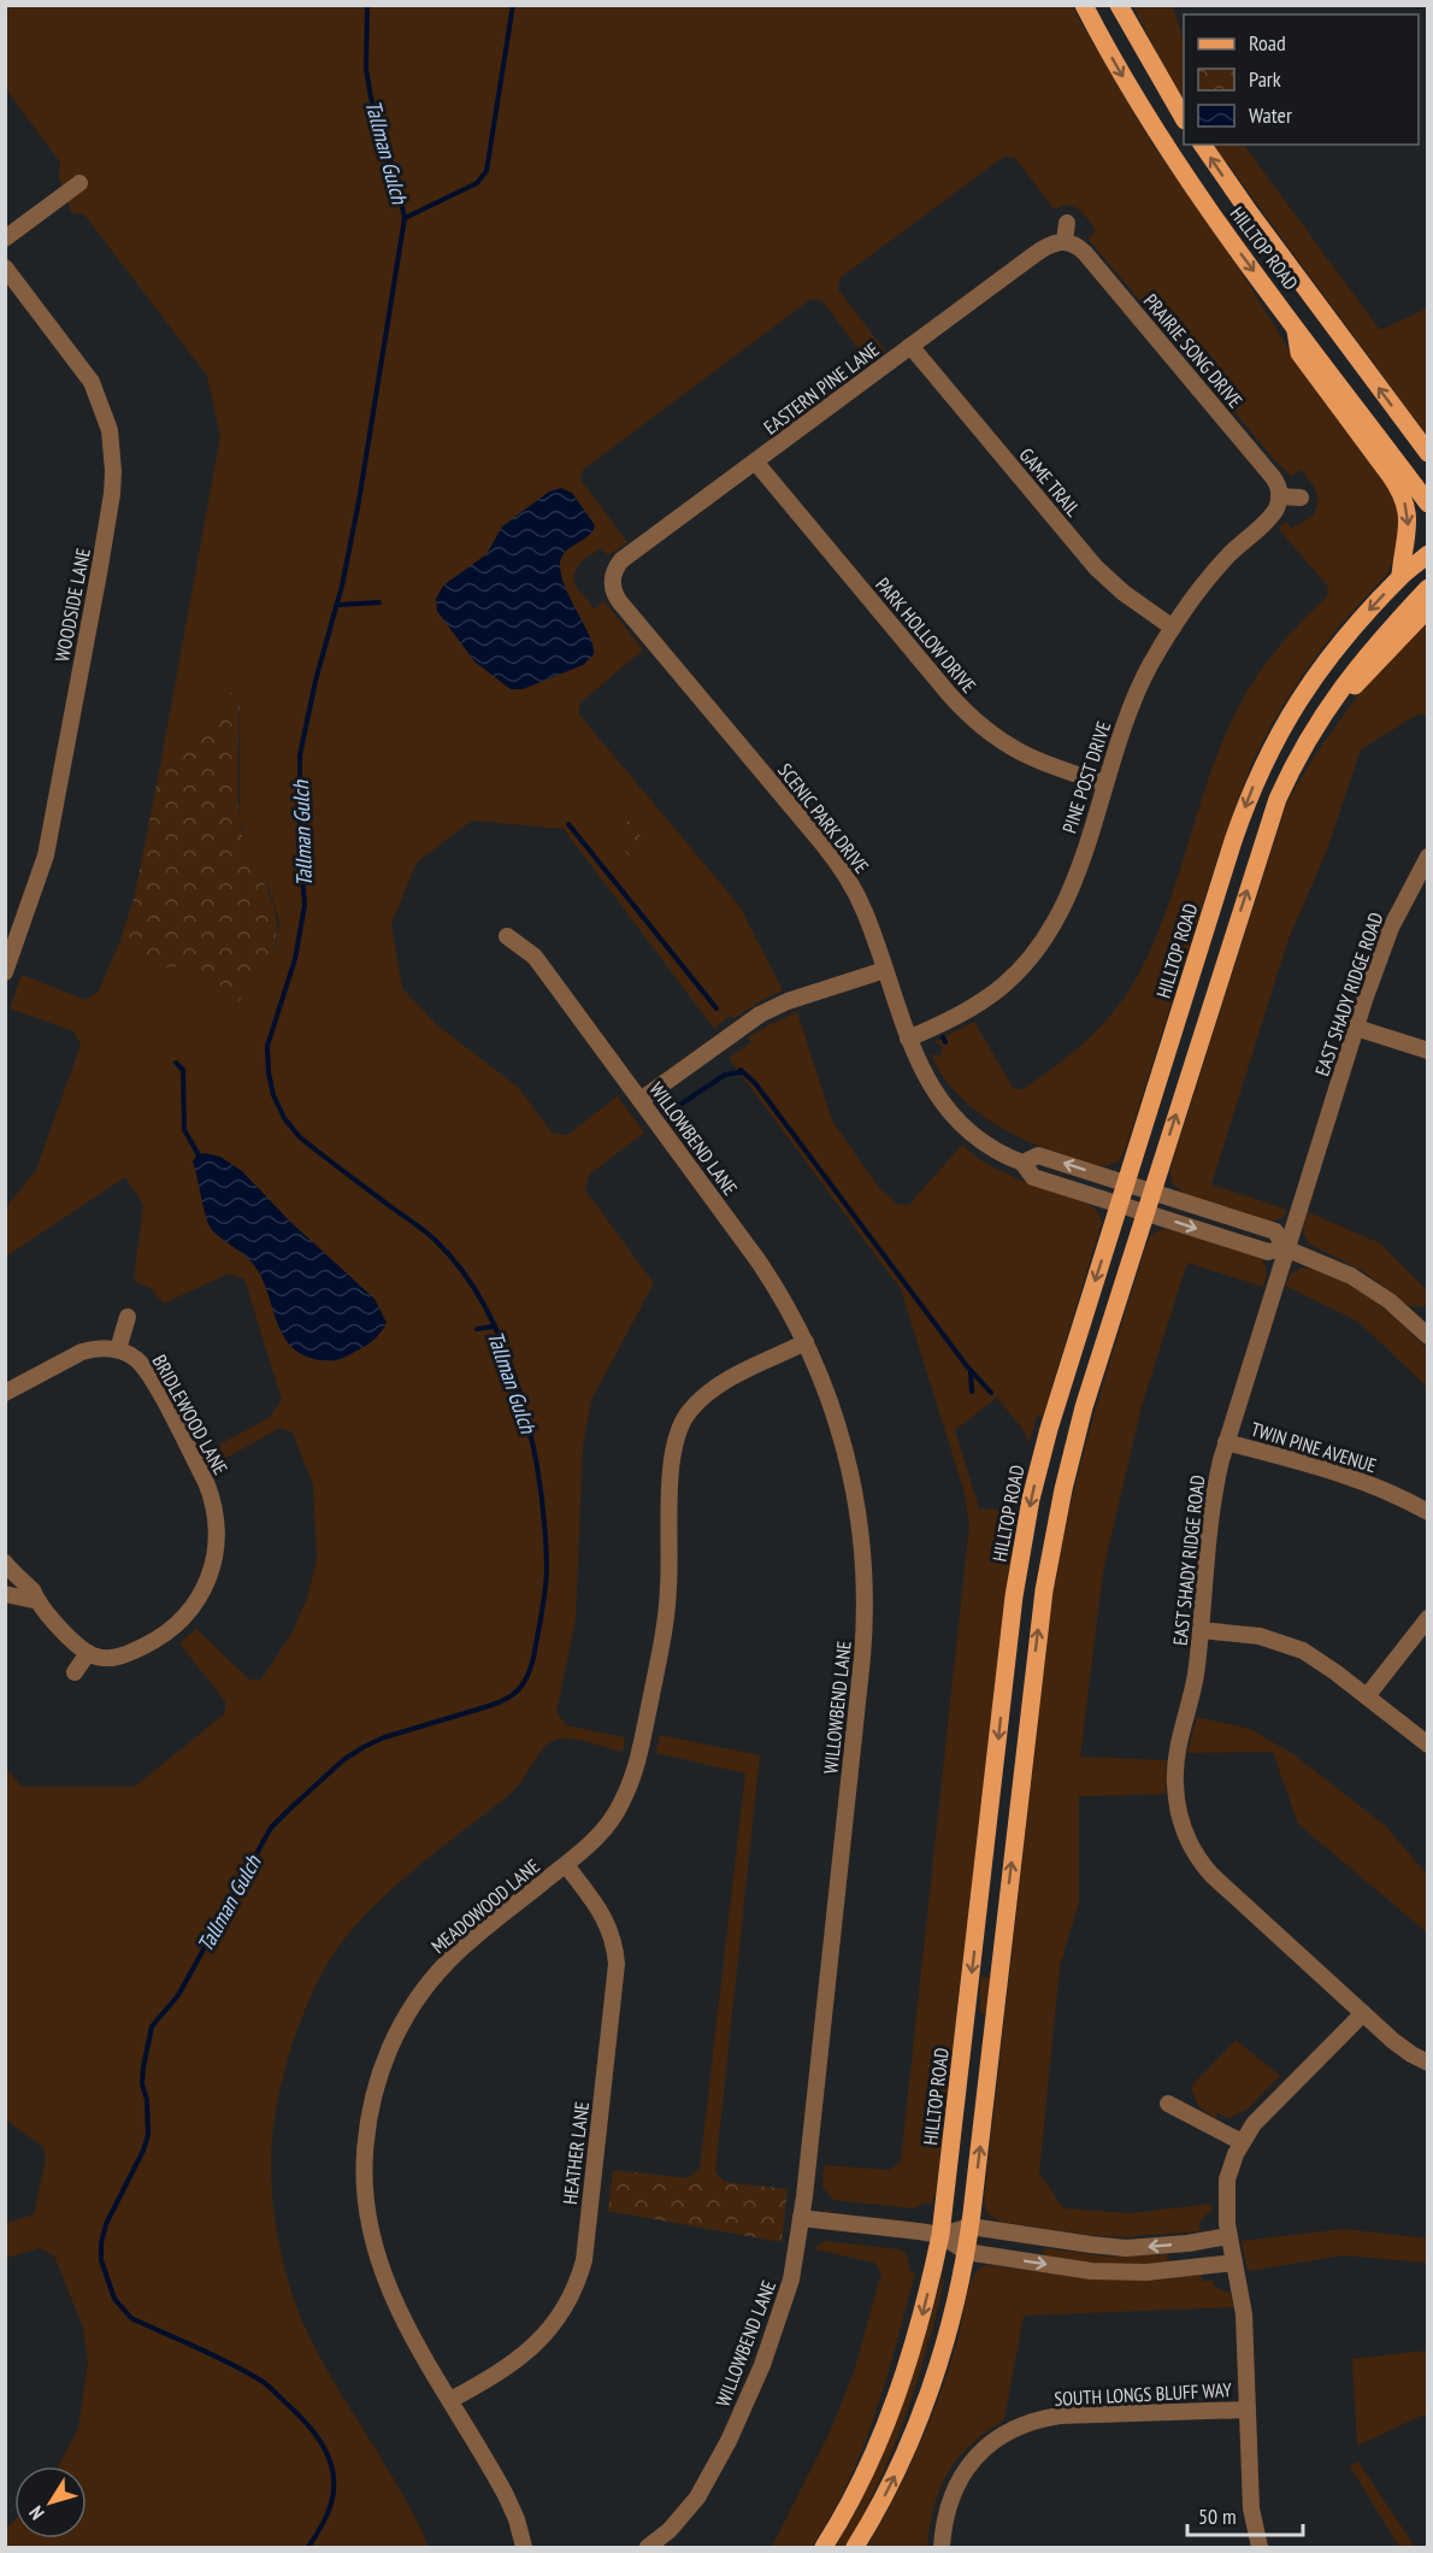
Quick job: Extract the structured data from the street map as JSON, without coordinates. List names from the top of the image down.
{
  "streets": {
    "main road": ["HILLTOP ROAD"],
    "street": [
      "PRAIRIE SONG DRIVE",
      "EASTERN PINE LANE",
      "GAME TRAIL",
      "WOODSIDE LANE",
      "PARK HOLLOW DRIVE",
      "PINE POST DRIVE",
      "SCENIC PARK DRIVE",
      "EAST SHADY RIDGE ROAD",
      "WILLOWBEND LANE",
      "BRIDLEWOOD LANE",
      "TWIN PINE AVENUE",
      "MEADOWOOD LANE",
      "HEATHER LANE",
      "SOUTH LONGS BLUFF WAY"
    ]
  },
  "crossings": [
    ["HILLTOP ROAD", "SCENIC PARK DRIVE"],
    ["PRAIRIE SONG DRIVE", "EASTERN PINE LANE"],
    ["PRAIRIE SONG DRIVE", "PINE POST DRIVE"],
    ["EASTERN PINE LANE", "GAME TRAIL"],
    ["EASTERN PINE LANE", "PARK HOLLOW DRIVE"],
    ["EASTERN PINE LANE", "SCENIC PARK DRIVE"],
    ["GAME TRAIL", "PINE POST DRIVE"],
    ["PARK HOLLOW DRIVE", "PINE POST DRIVE"],
    ["PINE POST DRIVE", "SCENIC PARK DRIVE"],
    ["EAST SHADY RIDGE ROAD", "TWIN PINE AVENUE"],
    ["WILLOWBEND LANE", "MEADOWOOD LANE"],
    ["MEADOWOOD LANE", "HEATHER LANE"]
  ],
  "water": ["Tallman Gulch"],
  "legend": ["Road", "Park", "Water"],
  "scale_bar": "50 m",
  "north": "bottom left"
}
